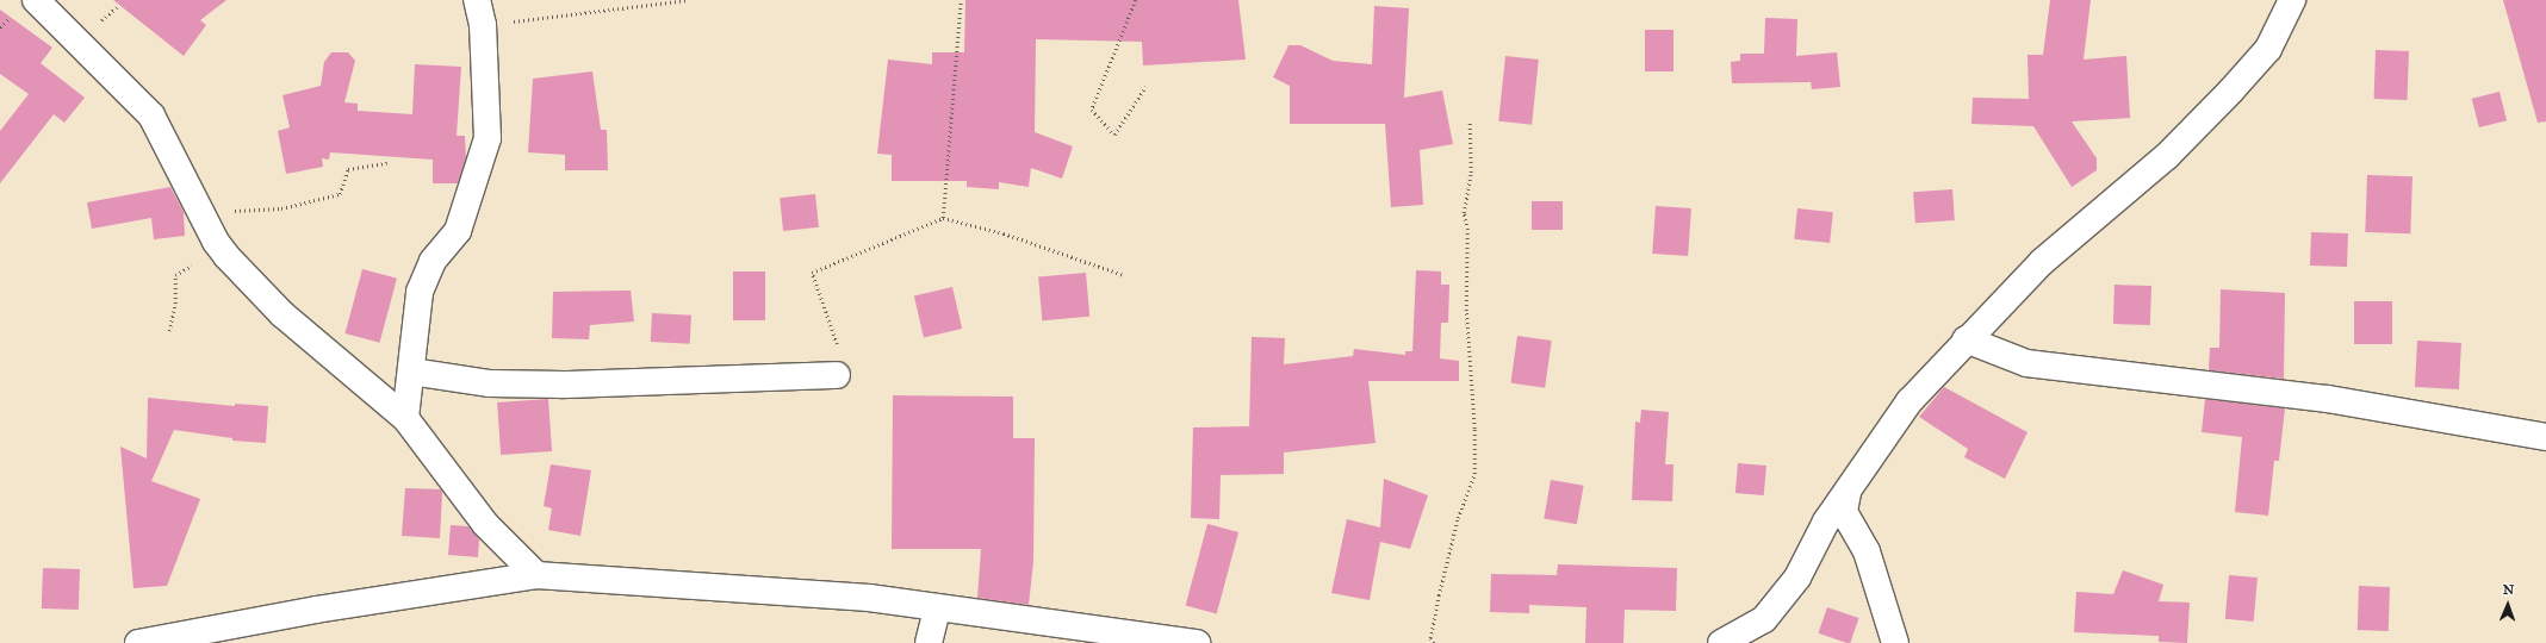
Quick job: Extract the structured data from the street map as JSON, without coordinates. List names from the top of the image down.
{
  "north": "top"
}
